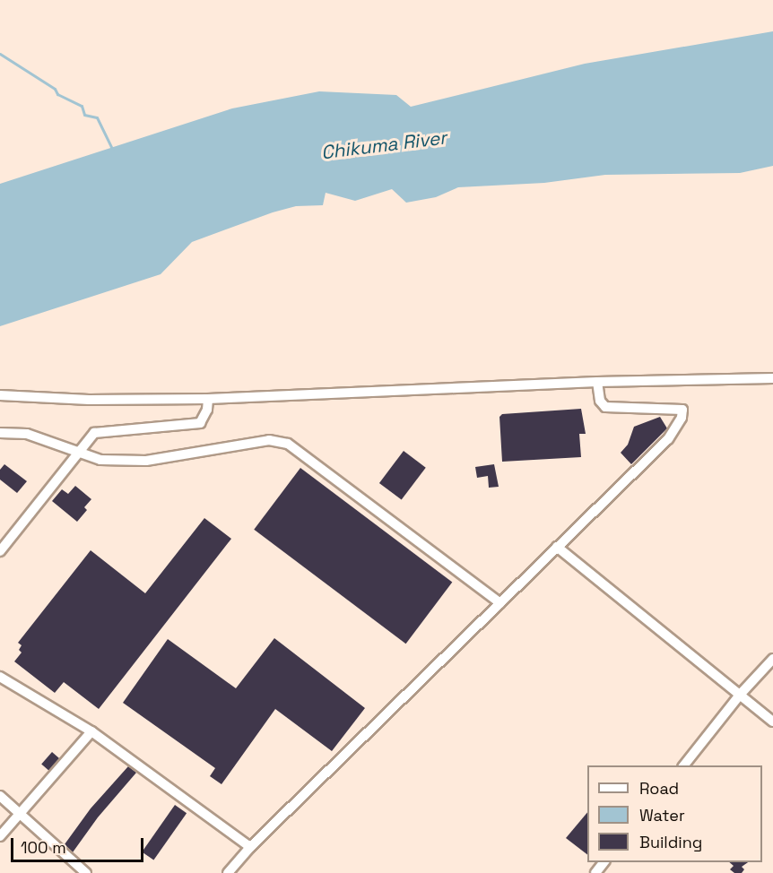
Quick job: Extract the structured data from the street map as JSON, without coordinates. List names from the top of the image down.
{
  "water": ["Chikuma River"],
  "legend": ["Road", "Water", "Building"],
  "scale_bar": "100 m"
}
